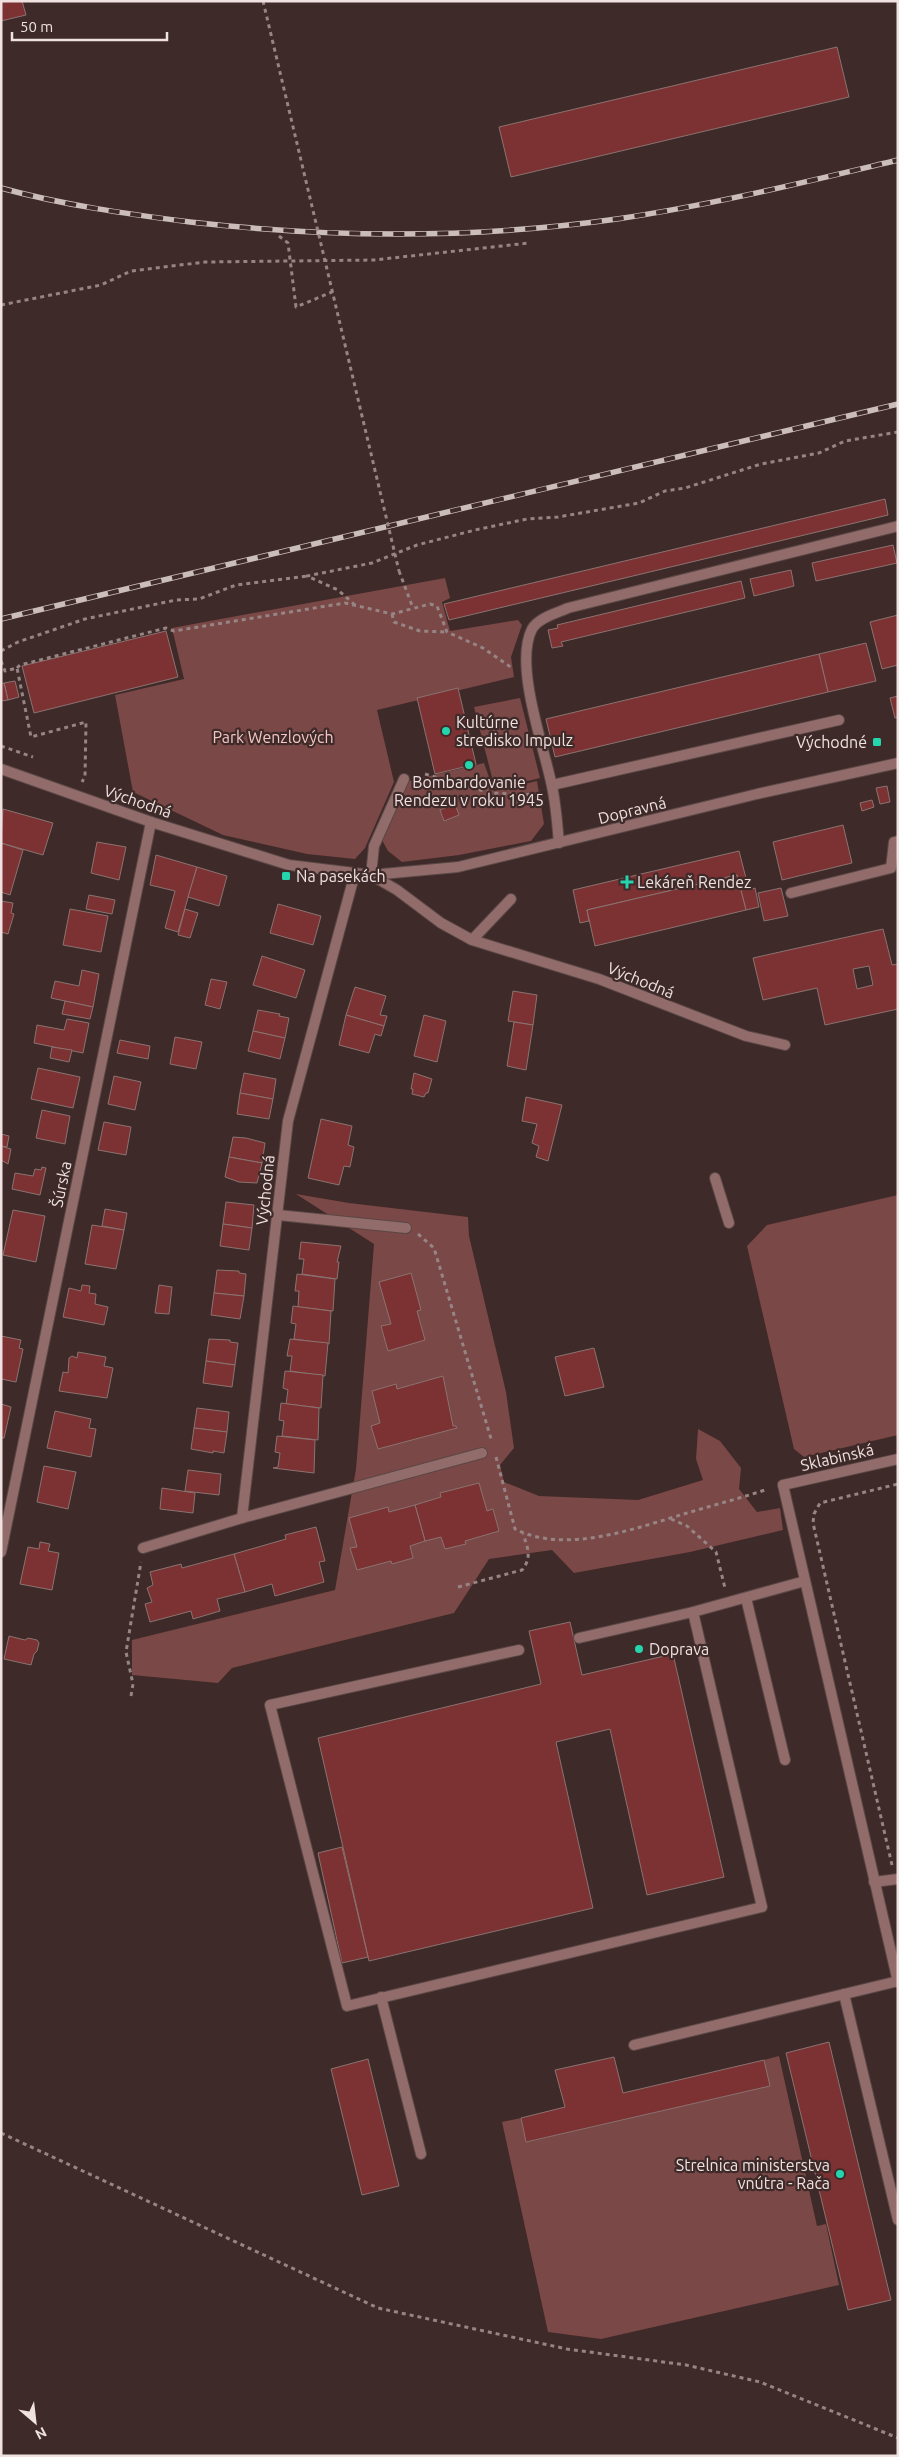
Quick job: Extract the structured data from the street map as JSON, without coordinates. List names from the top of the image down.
{
  "streets": {
    "street": [
      "Východná",
      "Dopravná",
      "Šúrska",
      "Sklabinská"
    ]
  },
  "crossings": [
    ["Východná", "Dopravná"],
    ["Východná", "Šúrska"]
  ],
  "parks": ["Park Wenzlových"],
  "places": {
    "other": [
      "Kultúrne stredisko Impulz",
      "Bombardovanie Rendezu v roku 1945",
      "Doprava",
      "Strelnica ministerstva vnútra - Rača"
    ],
    "transit": ["Východné", "Na pasekách"],
    "health": ["Lekáreň Rendez"]
  },
  "scale_bar": "50 m",
  "north": "bottom right"
}
